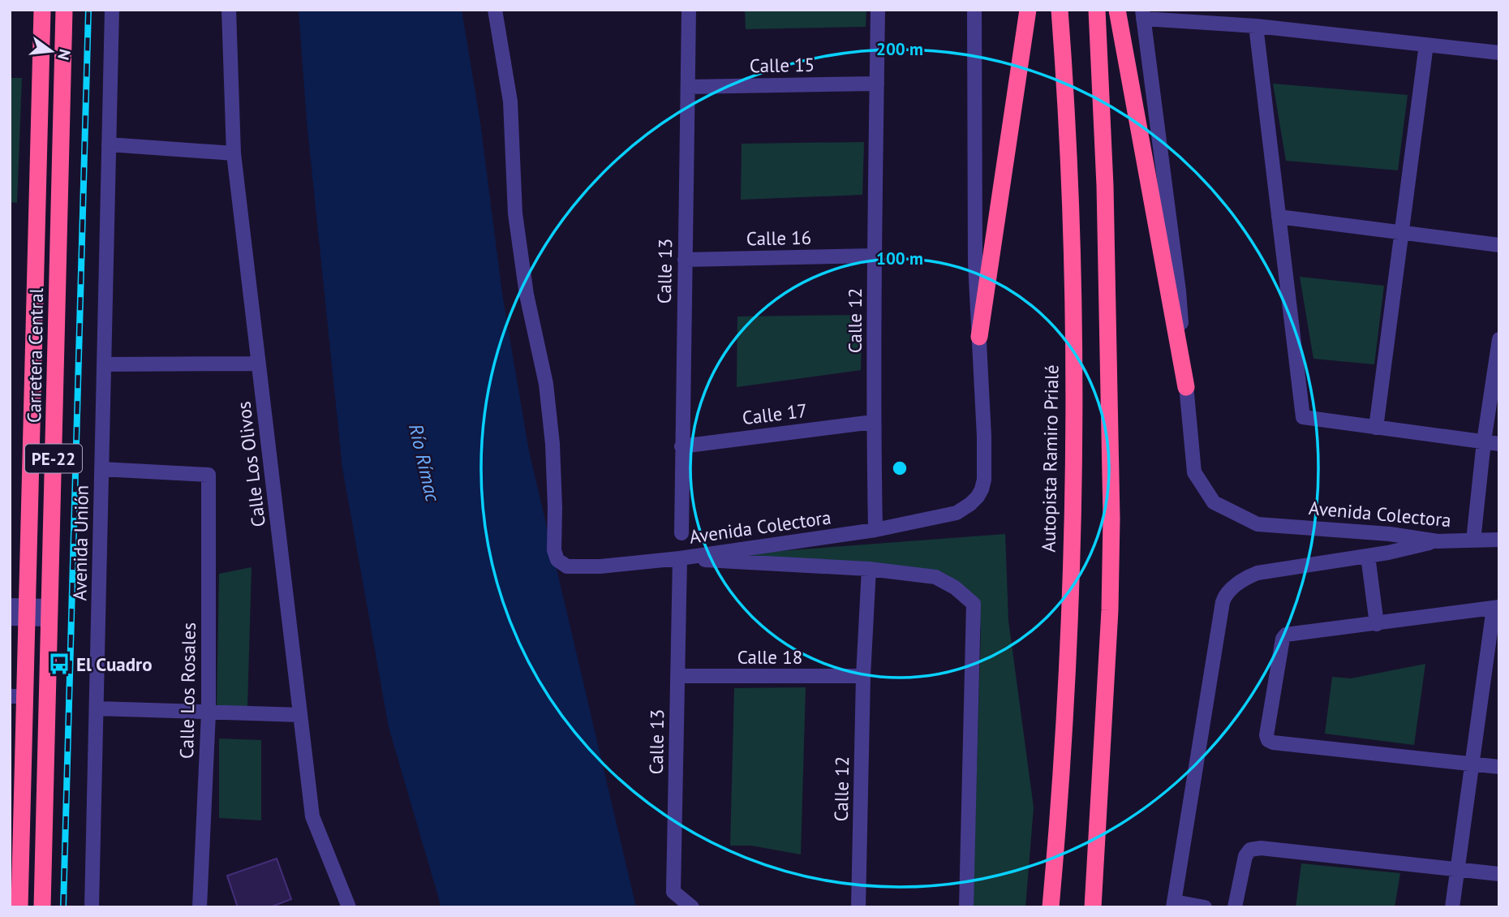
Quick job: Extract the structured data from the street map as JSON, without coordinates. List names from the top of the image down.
{
  "streets": {
    "highway": ["Carretera Central", "PE-22", "Autopista Ramiro Prialé"],
    "street": [
      "Calle 15",
      "Calle 16",
      "Calle 13",
      "Calle 12",
      "Calle 17",
      "Calle Los Olivos",
      "Avenida Colectora",
      "Avenida Unión",
      "Calle 18",
      "Calle Los Rosales"
    ]
  },
  "crossings": [
    ["Calle 15", "Calle 13"],
    ["Calle 15", "Calle 12"],
    ["Calle 16", "Calle 13"],
    ["Calle 16", "Calle 12"],
    ["Calle 13", "Calle 17"],
    ["Calle 13", "Avenida Colectora"],
    ["Calle 13", "Calle 18"],
    ["Calle 12", "Calle 17"],
    ["Calle 12", "Avenida Colectora"],
    ["Calle 12", "Calle 18"],
    ["Avenida Unión", "Calle Los Rosales"]
  ],
  "water": ["Río Rímac"],
  "places": {
    "bus stop": ["El Cuadro"]
  },
  "north": "right",
  "rings": ["200 m", "100 m"]
}
